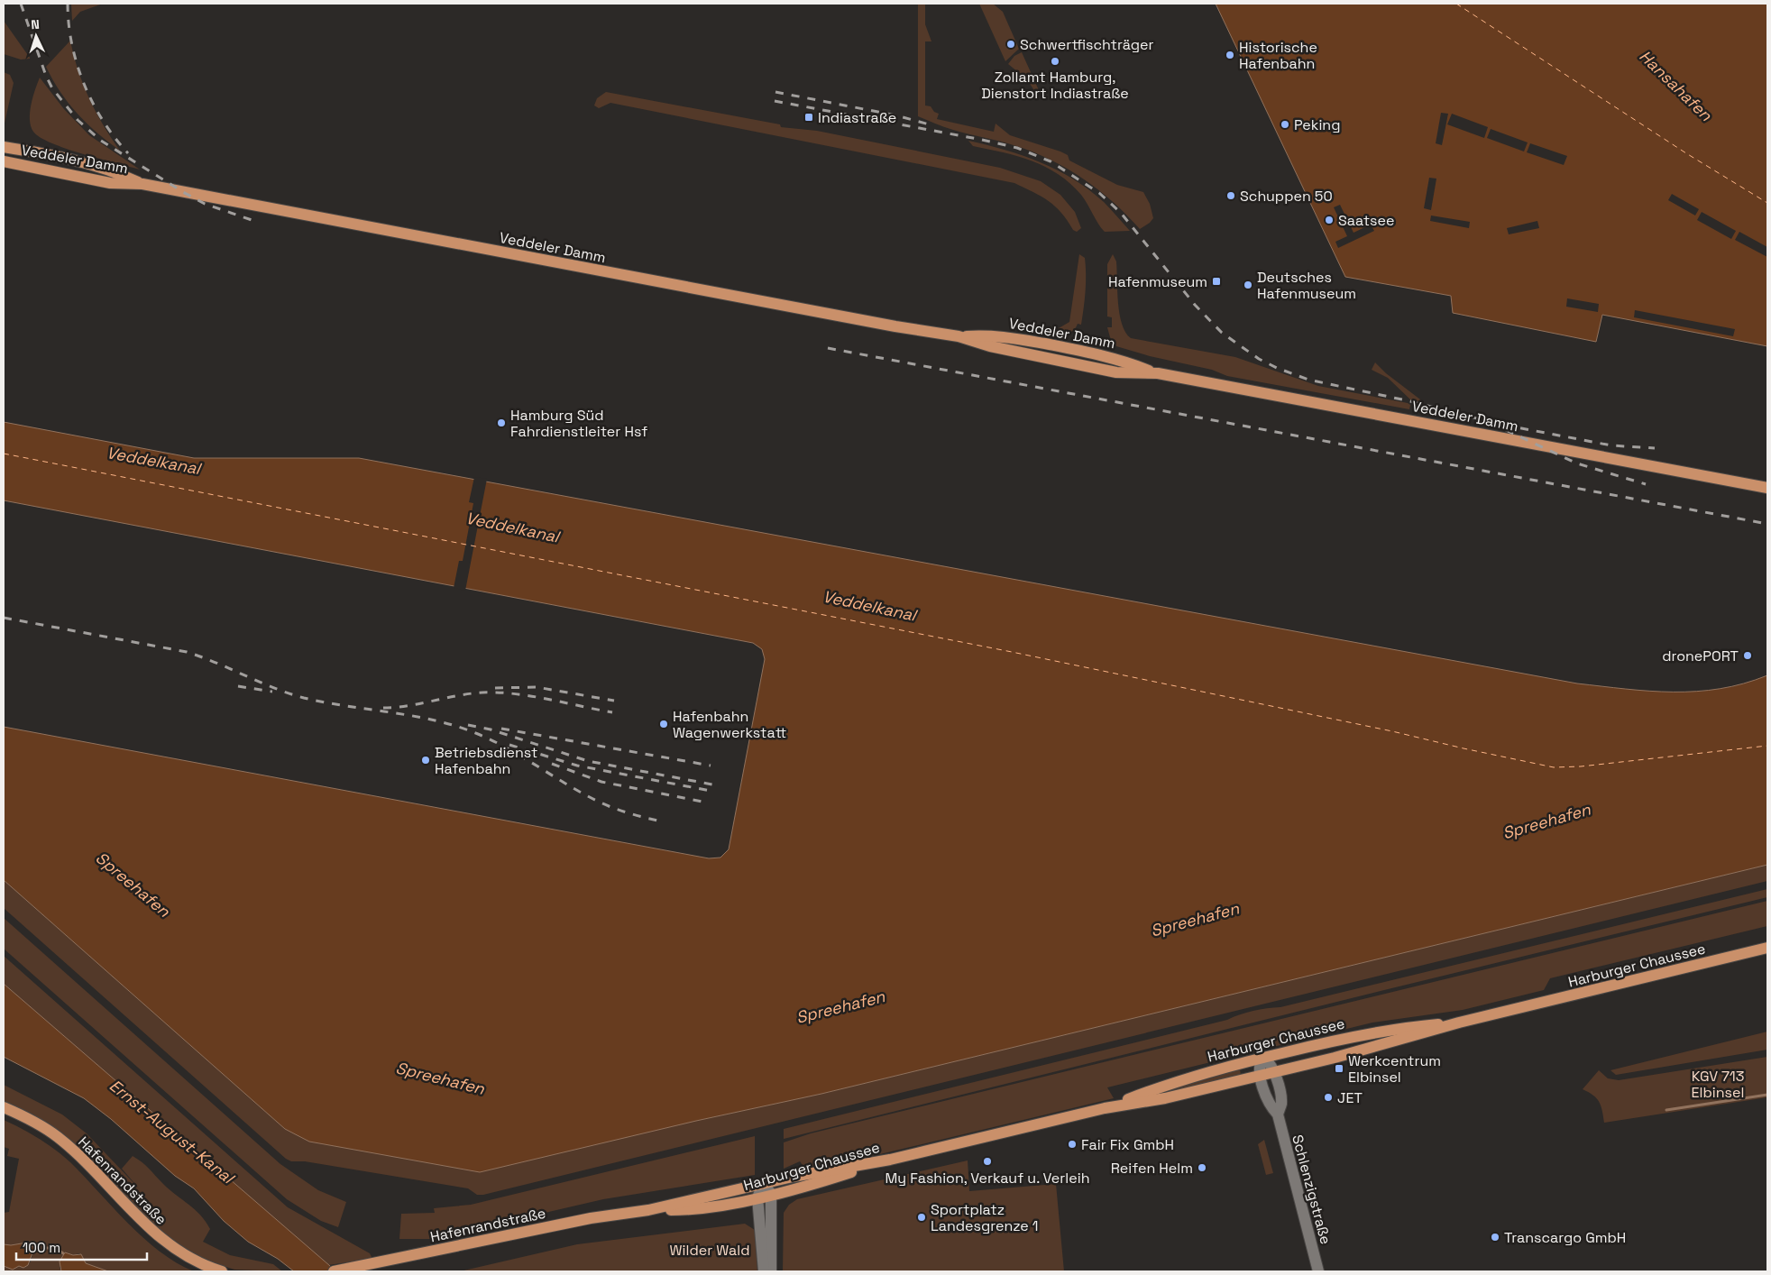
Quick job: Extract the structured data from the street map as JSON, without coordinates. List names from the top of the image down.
{
  "streets": {
    "main road": ["Veddeler Damm", "Harburger Chaussee", "Hafenrandstraße"],
    "street": ["Schlenzigstraße"]
  },
  "crossings": [
    ["Harburger Chaussee", "Hafenrandstraße"],
    ["Harburger Chaussee", "Schlenzigstraße"]
  ],
  "water": [
    "Hansahafen",
    "Veddelkanal",
    "Spreehafen",
    "Ernst-August-Kanal"
  ],
  "parks": ["KGV 713 Elbinsel", "Wilder Wald"],
  "places": {
    "other": [
      "Schwertfischträger",
      "Historische Hafenbahn",
      "Zollamt Hamburg, Dienstort Indiastraße",
      "Peking",
      "Schuppen 50",
      "Saatsee",
      "Deutsches Hafenmuseum",
      "Hamburg Süd Fahrdienstleiter Hsf",
      "dronePORT",
      "Hafenbahn Wagenwerkstatt",
      "Betriebsdienst Hafenbahn",
      "JET",
      "Fair Fix GmbH",
      "My Fashion, Verkauf u. Verleih",
      "Reifen Helm",
      "Sportplatz Landesgrenze 1",
      "Transcargo GmbH"
    ],
    "transit": ["Indiastraße", "Hafenmuseum", "Werkcentrum Elbinsel"]
  },
  "scale_bar": "100 m",
  "north": "top"
}
